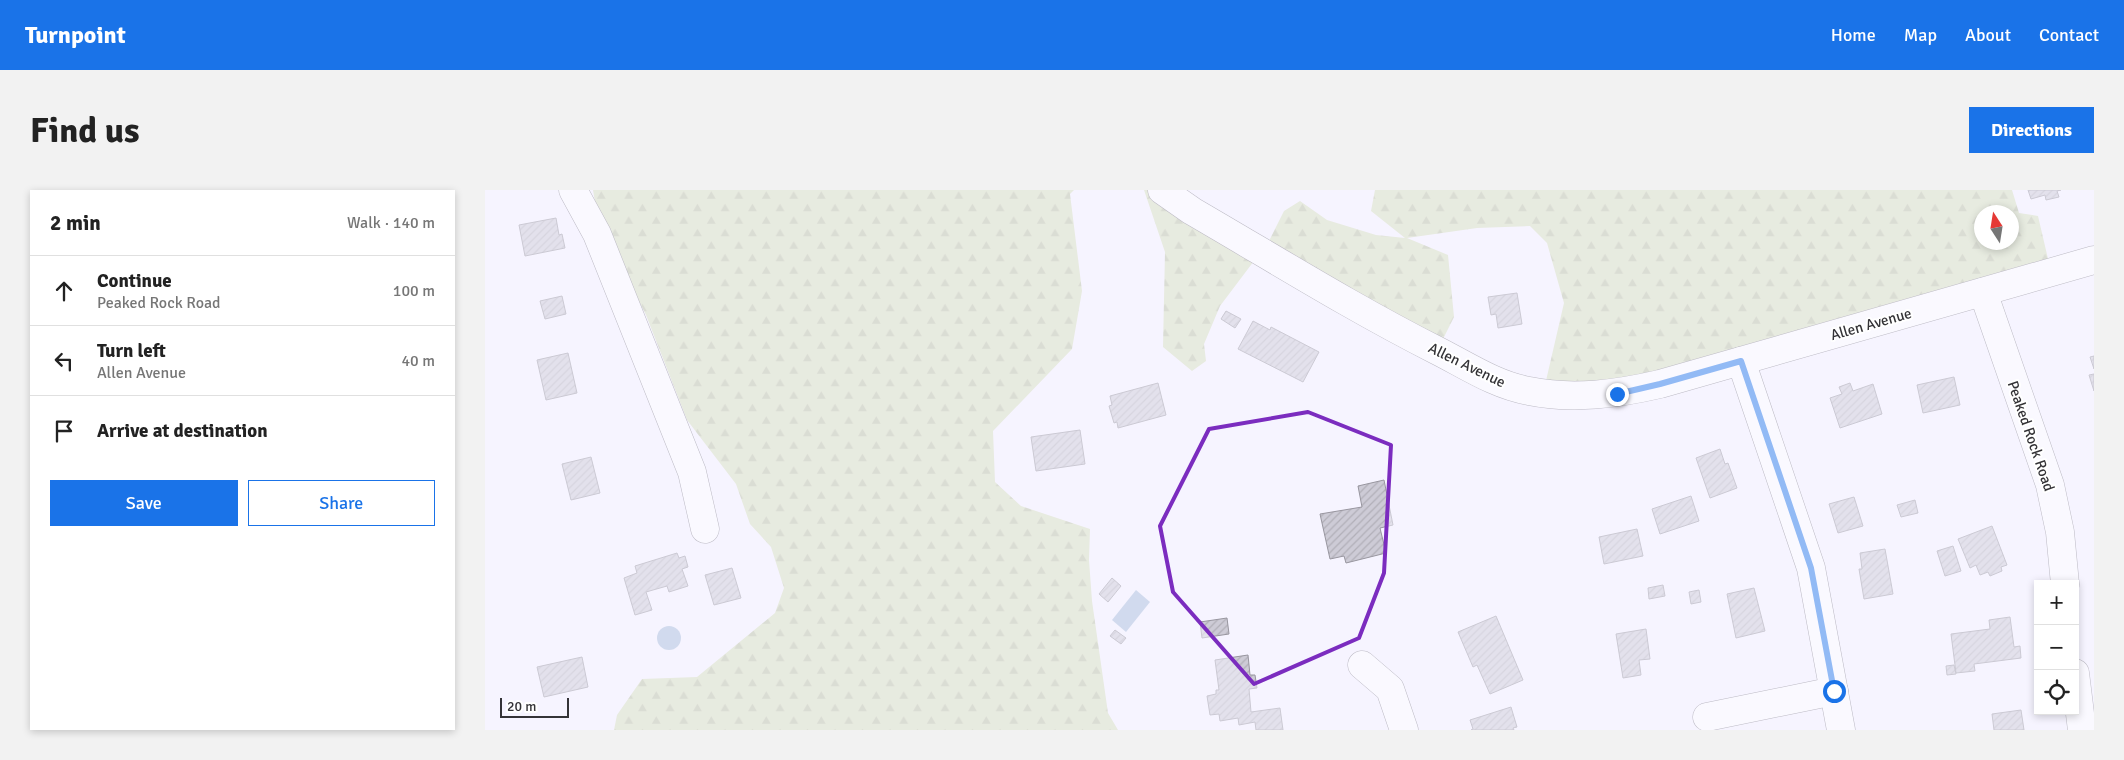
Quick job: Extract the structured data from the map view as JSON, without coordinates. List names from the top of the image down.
{
  "streets": {
    "street": ["Allen Avenue", "Peaked Rock Road"]
  },
  "crossings": [
    ["Allen Avenue", "Peaked Rock Road"]
  ],
  "scale_bar": "20 m",
  "north": "top",
  "page": {
    "header": "Turnpoint",
    "nav": [
      "Home",
      "Map",
      "About",
      "Contact"
    ],
    "buttons": [
      "Directions",
      ["Save", "Share"]
    ],
    "title": "Find us",
    "heading": ["2 min", "Walk · 140 m"],
    "list": [
      ["Continue", "Peaked Rock Road", "100 m"],
      ["Turn left", "Allen Avenue", "40 m"],
      "Arrive at destination"
    ],
    "map_buttons": ["+", "−"],
    "scale": "20 m"
  }
}
